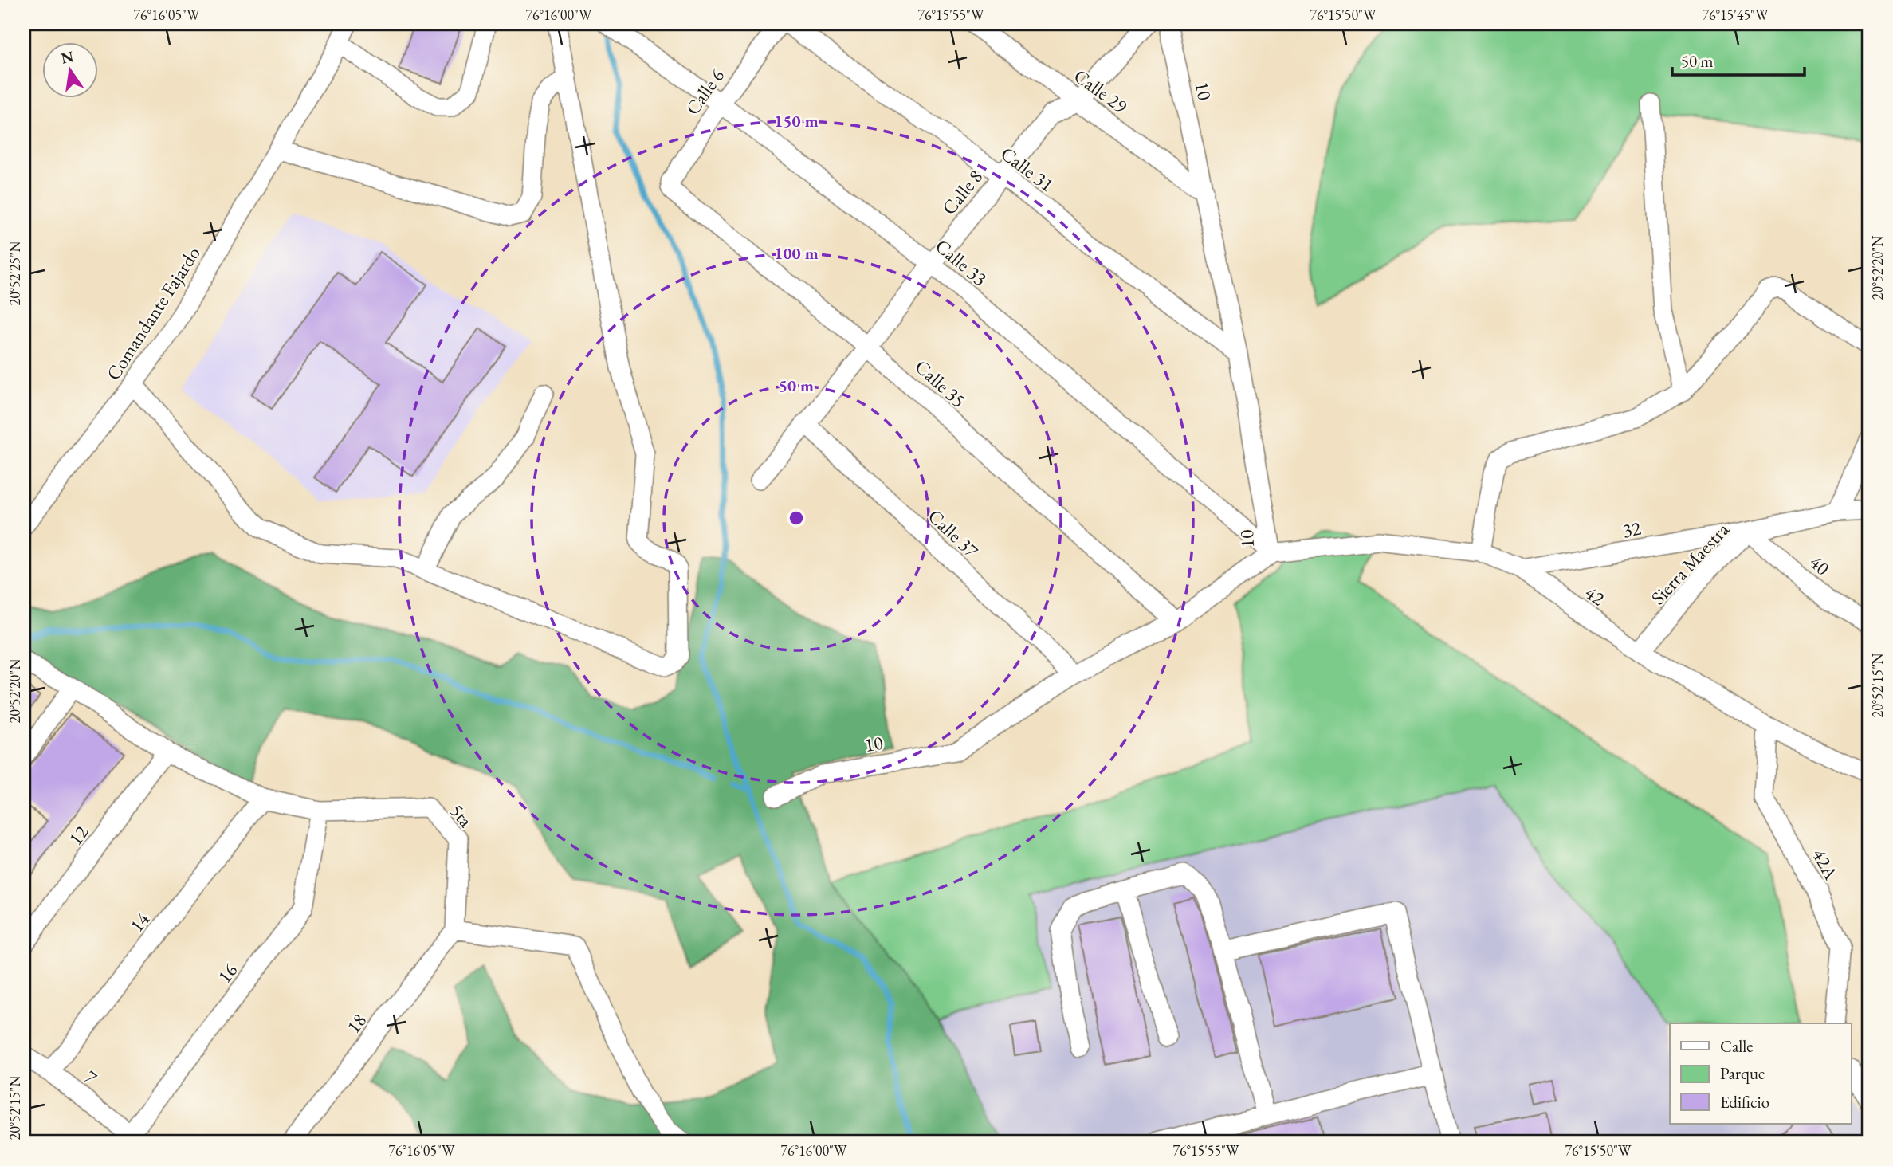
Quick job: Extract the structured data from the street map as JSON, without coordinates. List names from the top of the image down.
{
  "streets": {
    "street": [
      "Calle 29",
      "10",
      "Calle 6",
      "Calle 31",
      "Calle 8",
      "Calle 33",
      "Comandante Fajardo",
      "Calle 35",
      "32",
      "Calle 37",
      "Sierra Maestra",
      "40",
      "42",
      "5ta",
      "12",
      "42A",
      "14",
      "16",
      "18",
      "7"
    ]
  },
  "crossings": [
    ["Calle 29", "10"],
    ["Calle 29", "Calle 8"],
    ["10", "Calle 31"],
    ["10", "Calle 33"],
    ["10", "Calle 35"],
    ["10", "Calle 37"],
    ["10", "42"],
    ["Calle 6", "Calle 33"],
    ["Calle 6", "Calle 35"],
    ["Calle 31", "Calle 8"],
    ["Calle 8", "Calle 33"],
    ["Calle 8", "Calle 35"],
    ["Calle 8", "Calle 37"],
    ["Calle 33", "42"],
    ["32", "Sierra Maestra"],
    ["32", "40"],
    ["32", "42"],
    ["Sierra Maestra", "40"],
    ["Sierra Maestra", "42"],
    ["42", "42A"],
    ["5ta", "12"],
    ["5ta", "14"],
    ["5ta", "16"],
    ["5ta", "18"],
    ["14", "7"],
    ["16", "7"]
  ],
  "legend": ["Calle", "Parque", "Edificio"],
  "scale_bar": "50 m",
  "north": "top",
  "coordinates": [
    "76°16'05\"W",
    "76°16'00\"W",
    "76°15'55\"W",
    "76°15'50\"W",
    "76°15'45\"W",
    "20°52'20\"N",
    "20°52'25\"N",
    "20°52'15\"N"
  ],
  "rings": ["150 m", "100 m", "50 m"]
}
